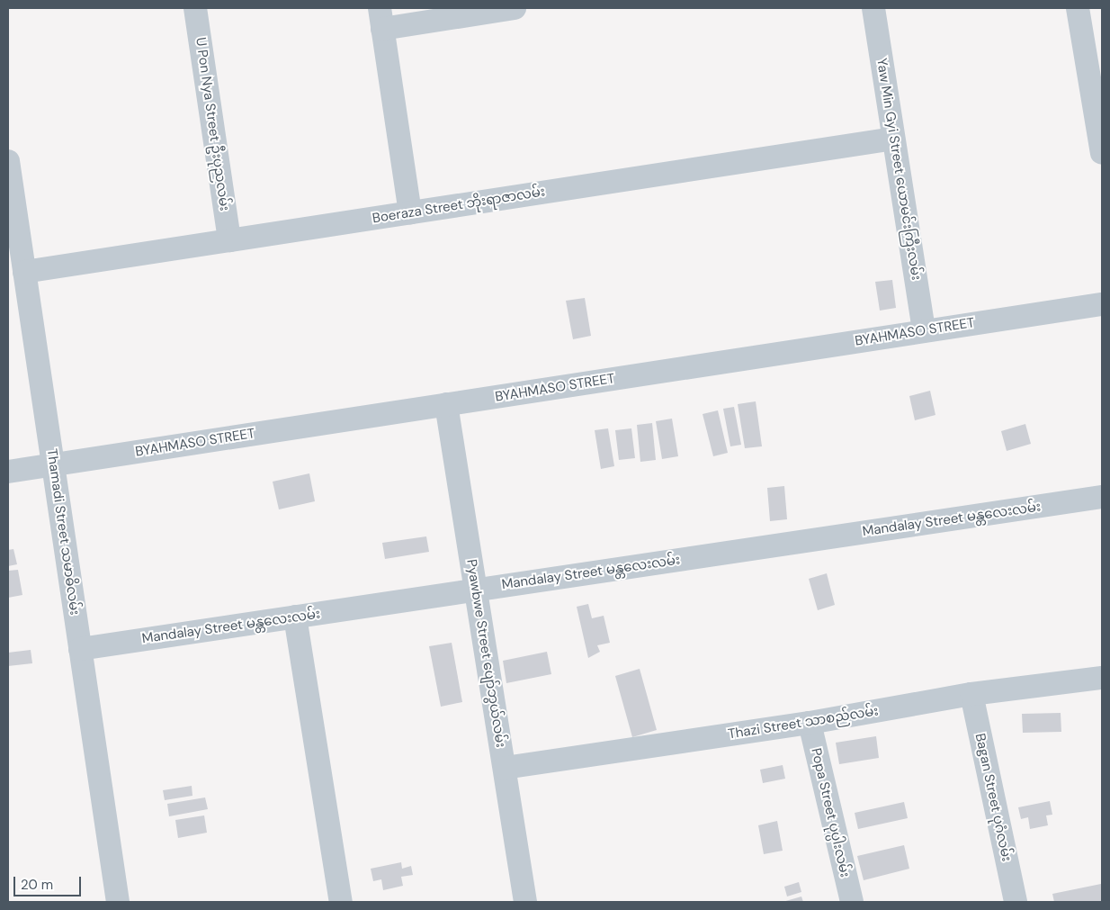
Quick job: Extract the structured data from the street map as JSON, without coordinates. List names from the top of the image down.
{
  "streets": {
    "street": [
      "U Pon Nya Street ဦးပုညလမ်း",
      "Yaw Min Gyi Street ယောမင်းကြီးလမ်း",
      "Boeraza Street ဘိုးရာဇာလမ်း",
      "BYAHMASO STREET",
      "Mandalay Street မန္တလေးလမ်း",
      "Thamadi Street သမာဓိလမ်း",
      "Pyawbwe Street ပျော်ဘွယ်လမ်း",
      "Thazi Street သာစည်လမ်း",
      "Bagan Street ပုဂံလမ်း",
      "Popa Street ပုပ္ပါးလမ်း"
    ]
  },
  "crossings": [
    ["U Pon Nya Street ဦးပုညလမ်း", "Boeraza Street ဘိုးရာဇာလမ်း"],
    ["Yaw Min Gyi Street ယောမင်းကြီးလမ်း", "Boeraza Street ဘိုးရာဇာလမ်း"],
    ["Yaw Min Gyi Street ယောမင်းကြီးလမ်း", "BYAHMASO STREET"],
    ["Boeraza Street ဘိုးရာဇာလမ်း", "Thamadi Street သမာဓိလမ်း"],
    ["BYAHMASO STREET", "Thamadi Street သမာဓိလမ်း"],
    ["BYAHMASO STREET", "Pyawbwe Street ပျော်ဘွယ်လမ်း"],
    ["Mandalay Street မန္တလေးလမ်း", "Thamadi Street သမာဓိလမ်း"],
    ["Mandalay Street မန္တလေးလမ်း", "Pyawbwe Street ပျော်ဘွယ်လမ်း"],
    ["Pyawbwe Street ပျော်ဘွယ်လမ်း", "Thazi Street သာစည်လမ်း"],
    ["Thazi Street သာစည်လမ်း", "Bagan Street ပုဂံလမ်း"],
    ["Thazi Street သာစည်လမ်း", "Popa Street ပုပ္ပါးလမ်း"]
  ],
  "scale_bar": "20 m"
}
